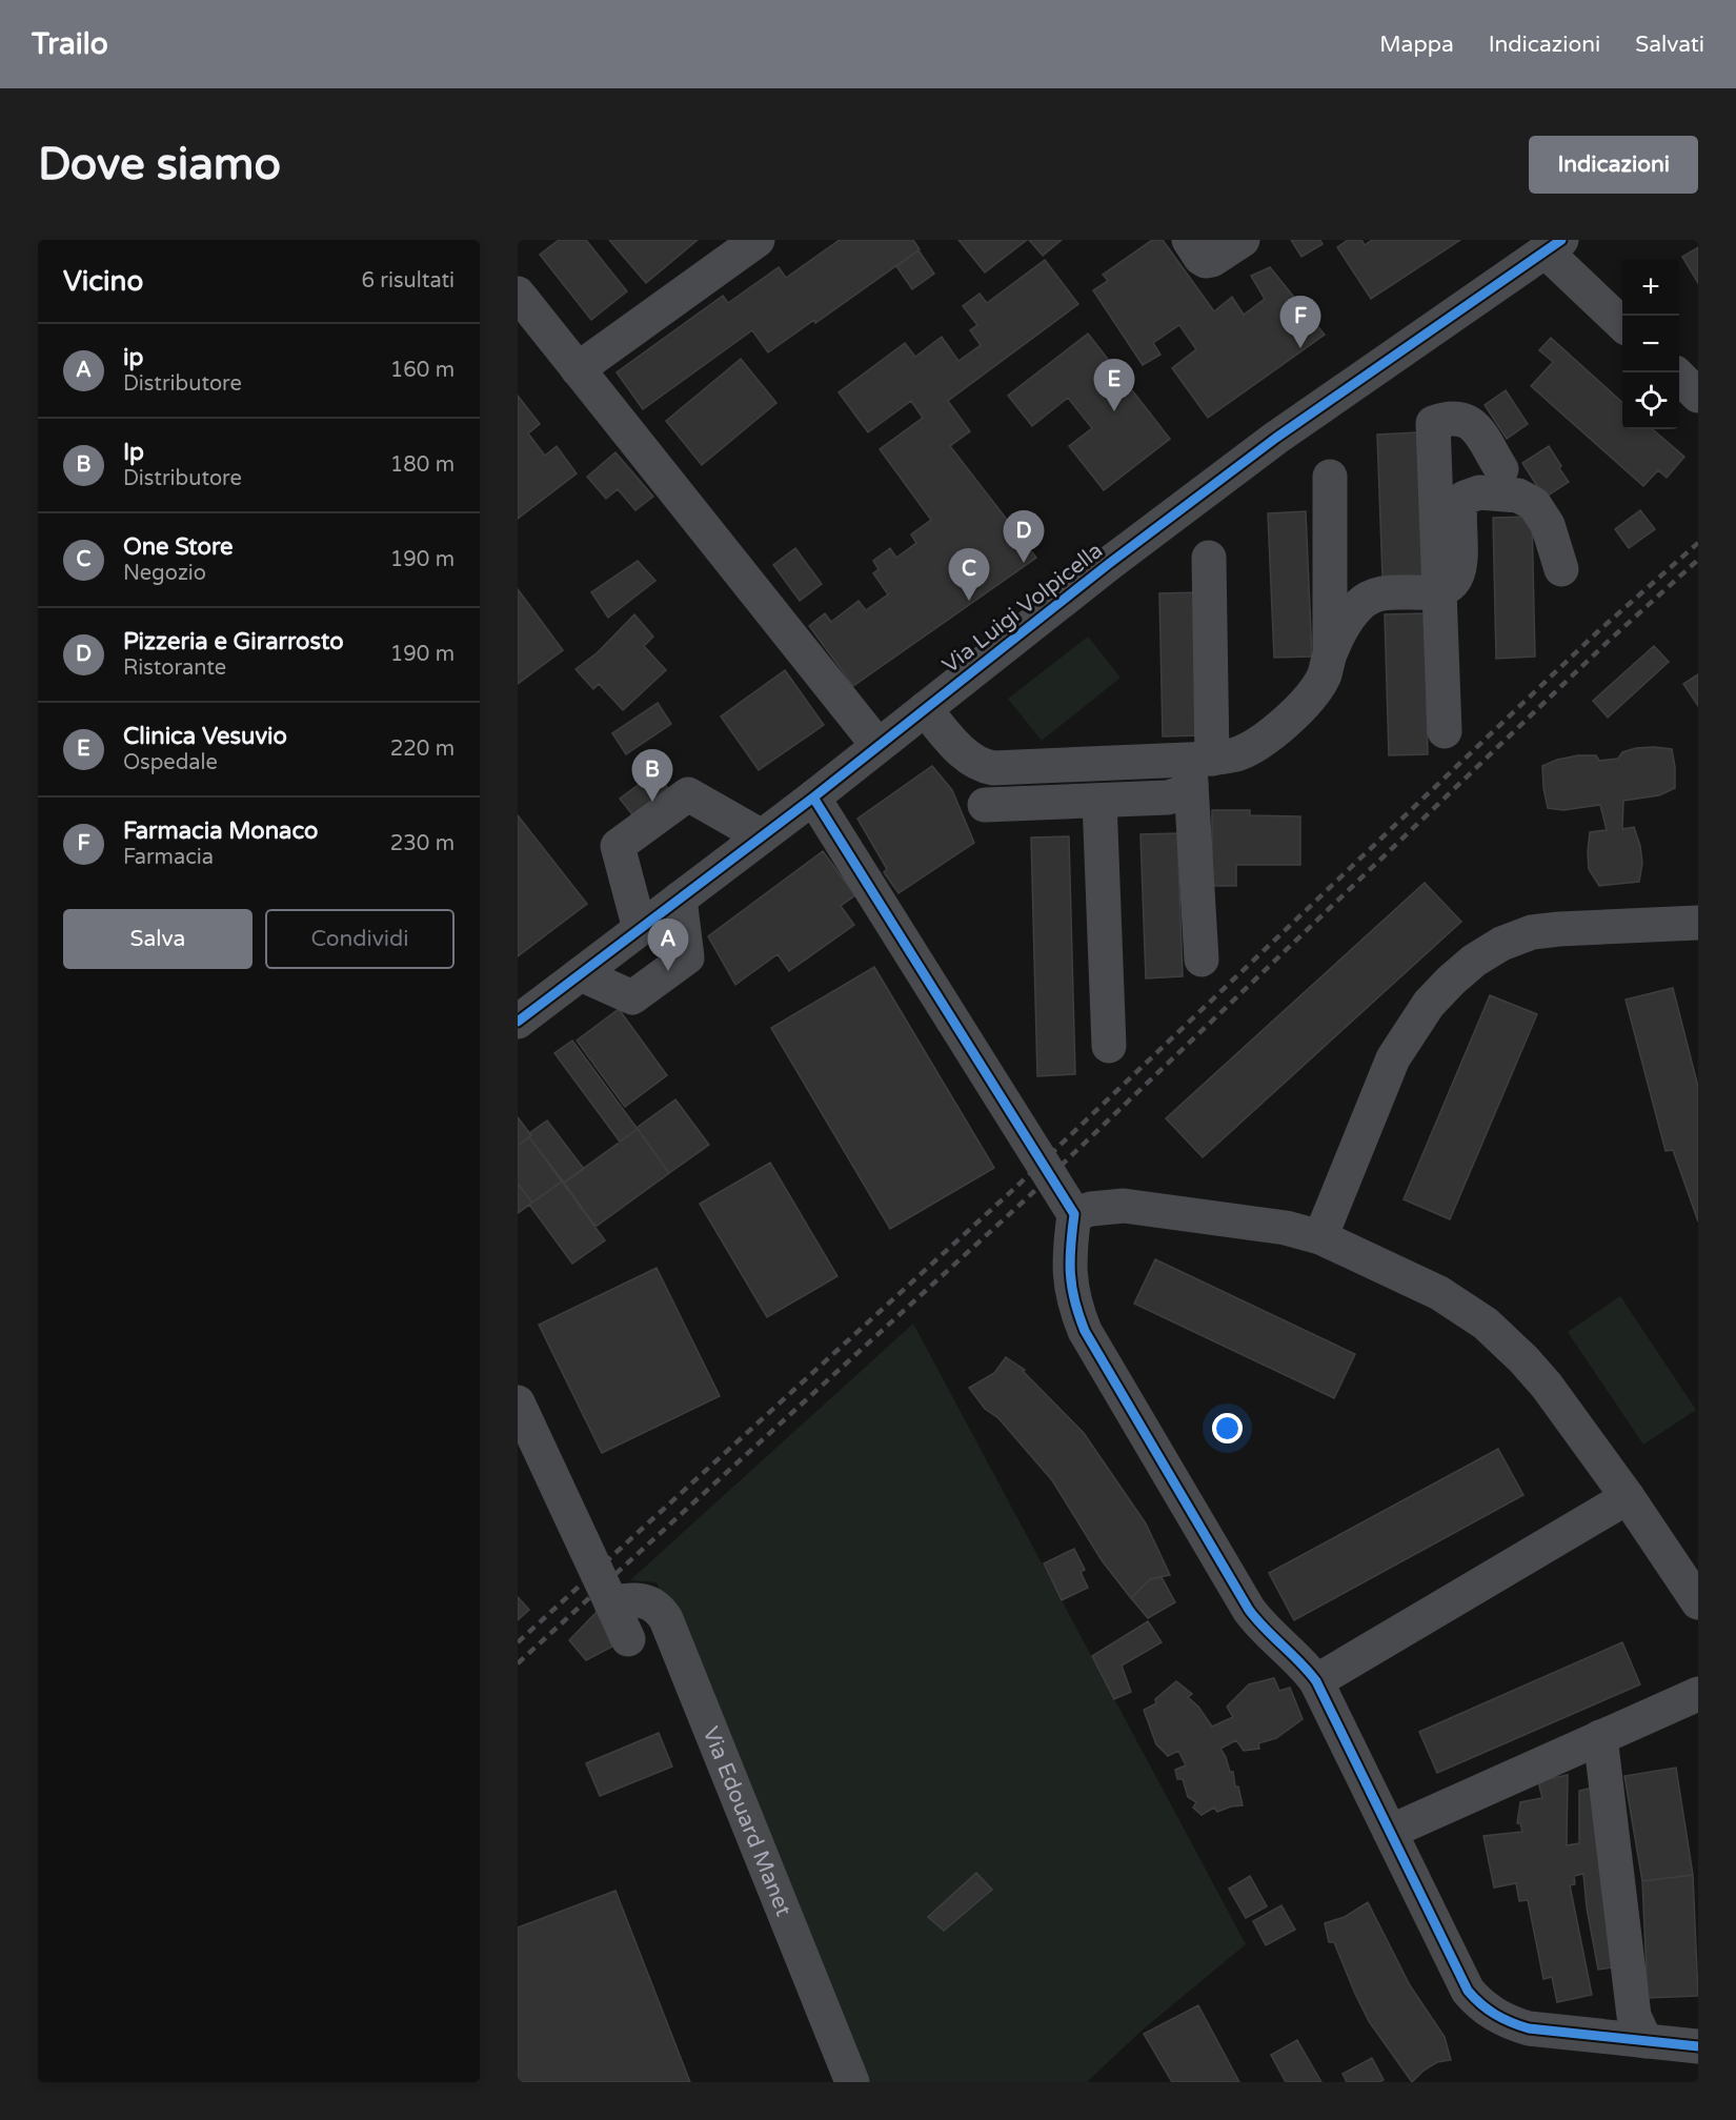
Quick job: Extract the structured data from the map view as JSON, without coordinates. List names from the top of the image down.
{
  "streets": {
    "street": ["Via Luigi Volpicella", "Via Edouard Manet"]
  },
  "page": {
    "header": "Trailo",
    "nav": ["Mappa", "Indicazioni", "Salvati"],
    "buttons": [
      "Indicazioni",
      ["Salva", "Condividi"]
    ],
    "title": "Dove siamo",
    "heading": ["Vicino", "6 risultati"],
    "map_buttons": ["+", "−"],
    "pins": [
      "F",
      "E",
      "D",
      "C",
      "B",
      "A"
    ],
    "list": [
      {
        "mark": "A",
        "name": "ip",
        "note": "Distributore",
        "value": "160 m"
      },
      {
        "mark": "B",
        "name": "Ip",
        "note": "Distributore",
        "value": "180 m"
      },
      {
        "mark": "C",
        "name": "One Store",
        "note": "Negozio",
        "value": "190 m"
      },
      {
        "mark": "D",
        "name": "Pizzeria e Girarrosto",
        "note": "Ristorante",
        "value": "190 m"
      },
      {
        "mark": "E",
        "name": "Clinica Vesuvio",
        "note": "Ospedale",
        "value": "220 m"
      },
      {
        "mark": "F",
        "name": "Farmacia Monaco",
        "note": "Farmacia",
        "value": "230 m"
      }
    ]
  }
}
